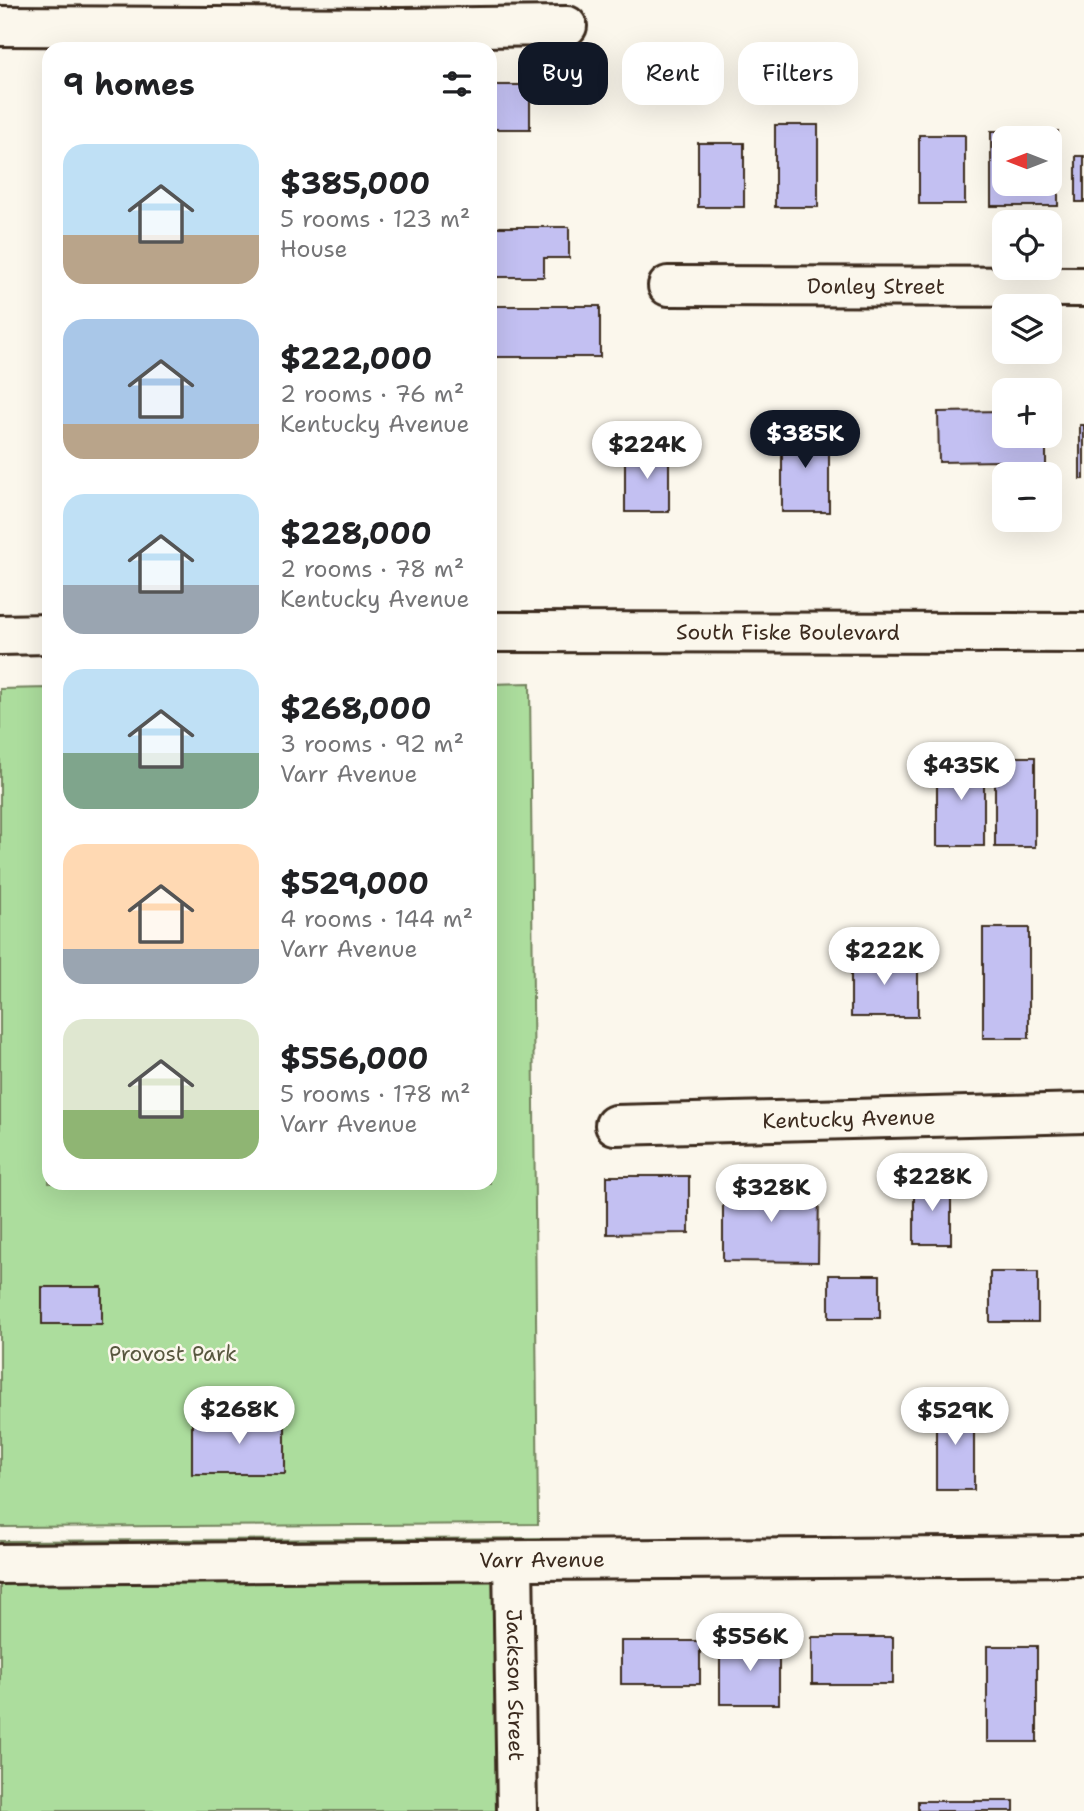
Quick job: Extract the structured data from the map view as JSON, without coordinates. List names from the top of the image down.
{
  "streets": {
    "street": [
      "Donley Street",
      "South Fiske Boulevard",
      "Kentucky Avenue",
      "Varr Avenue",
      "Jackson Street"
    ]
  },
  "crossings": [
    ["Varr Avenue", "Jackson Street"]
  ],
  "parks": ["Provost Park"],
  "north": "left",
  "page": {
    "chip": ["Buy", "Rent", "Filters"],
    "heading": "9 homes",
    "map_buttons": ["+", "−"],
    "list": [
      {
        "name": "$385,000",
        "note": "5 rooms · 123 m² · House"
      },
      {
        "name": "$222,000",
        "note": "2 rooms · 76 m² · Kentucky Avenue"
      },
      {
        "name": "$228,000",
        "note": "2 rooms · 78 m² · Kentucky Avenue"
      },
      {
        "name": "$268,000",
        "note": "3 rooms · 92 m² · Varr Avenue"
      },
      {
        "name": "$529,000",
        "note": "4 rooms · 144 m² · Varr Avenue"
      },
      {
        "name": "$556,000",
        "note": "5 rooms · 178 m² · Varr Avenue"
      }
    ],
    "price": [
      "$385K",
      "$224K",
      "$435K",
      "$222K",
      "$228K",
      "$328K",
      "$268K",
      "$529K",
      "$556K"
    ]
  }
}
